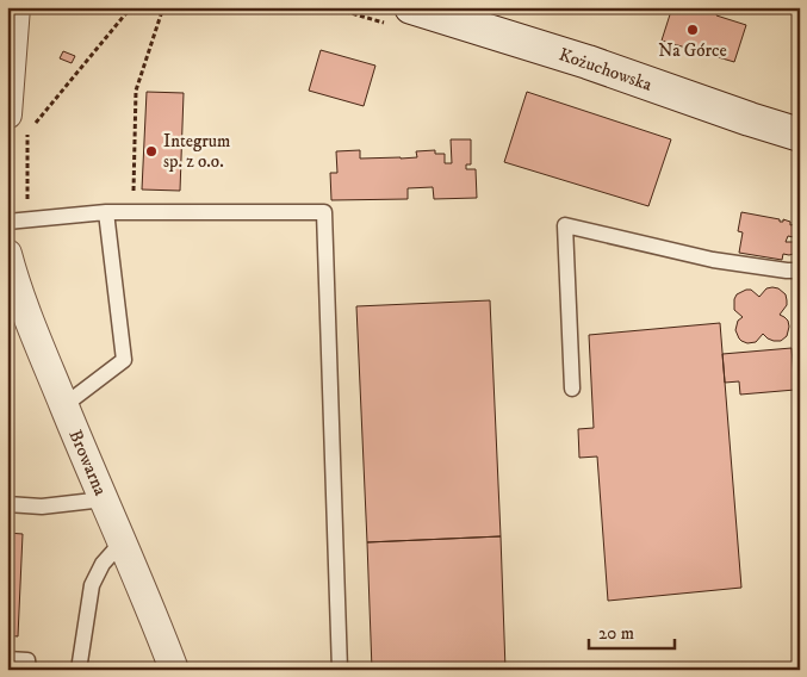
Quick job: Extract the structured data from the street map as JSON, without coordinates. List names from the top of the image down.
{
  "streets": {
    "main road": ["Kożuchowska"],
    "street": ["Browarna"]
  },
  "places": ["Na Górce", "Integrum sp. z o.o."],
  "scale_bar": "20 m"
}
